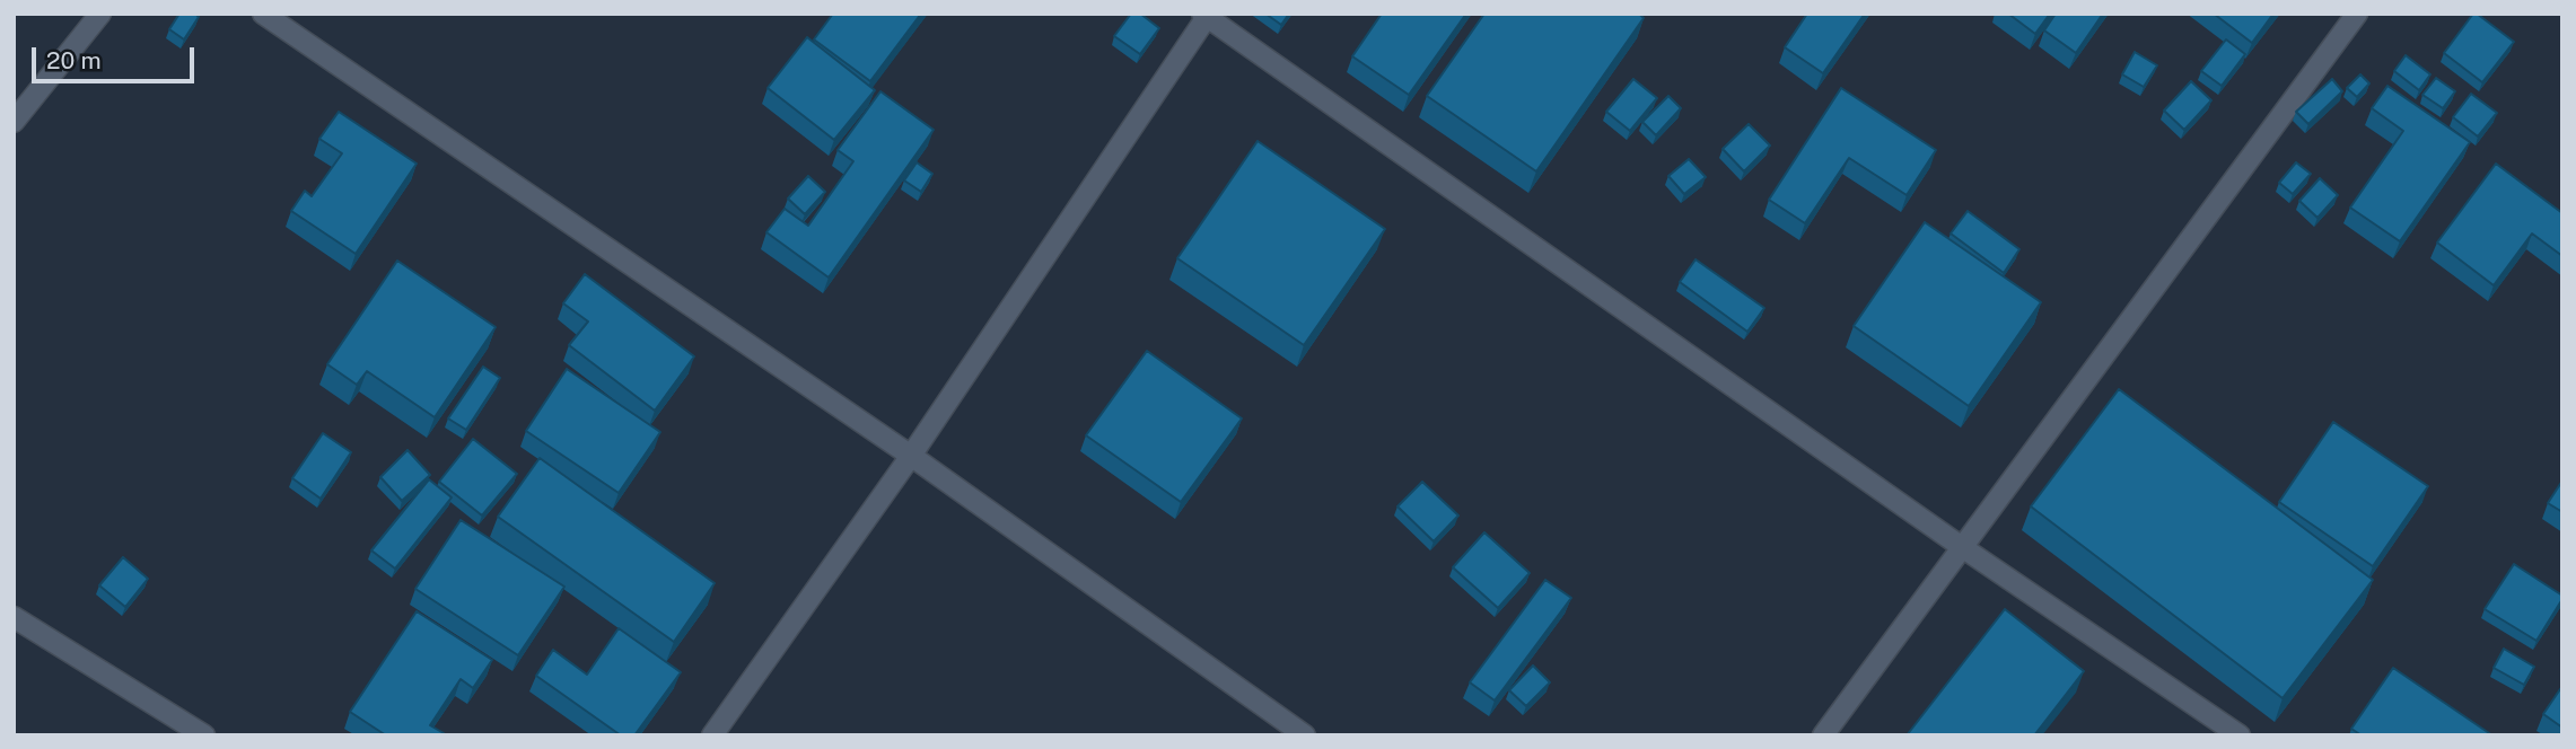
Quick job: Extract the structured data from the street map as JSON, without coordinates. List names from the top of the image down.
{
  "scale_bar": "20 m"
}
